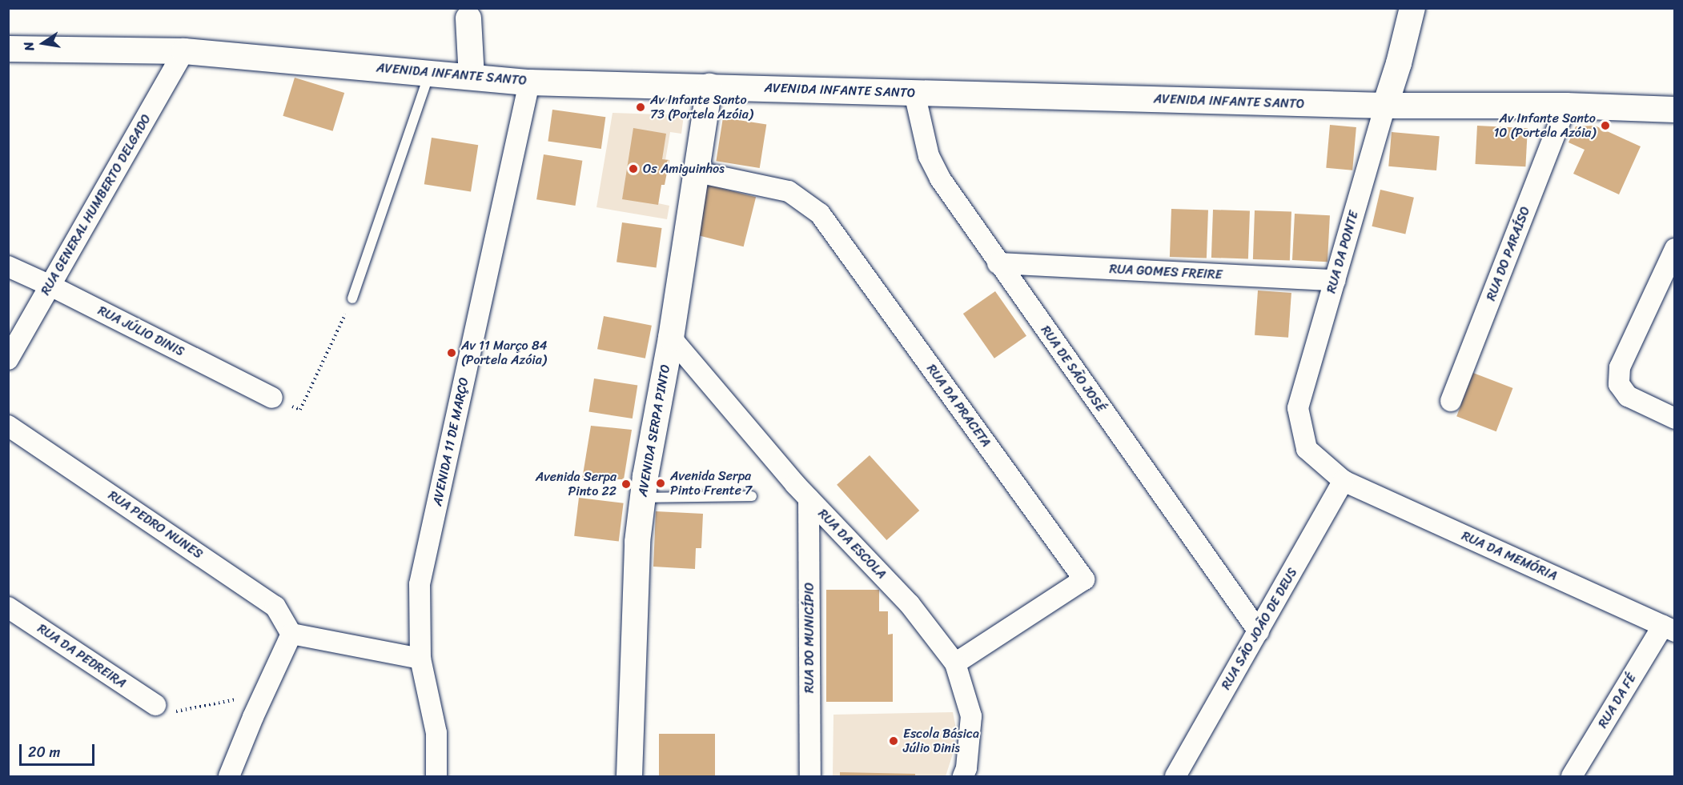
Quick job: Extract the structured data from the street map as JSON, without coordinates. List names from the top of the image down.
{
  "streets": {
    "street": [
      "AVENIDA INFANTE SANTO",
      "RUA GENERAL HUMBERTO DELGADO",
      "RUA DA PONTE",
      "RUA DO PARAÍSO",
      "RUA GOMES FREIRE",
      "RUA JÚLIO DINIS",
      "RUA DE SÃO JOSÉ",
      "RUA DA PRACETA",
      "AVENIDA SERPA PINTO",
      "AVENIDA 11 DE MARÇO",
      "RUA PEDRO NUNES",
      "RUA DA ESCOLA",
      "RUA DA MEMÓRIA",
      "RUA SÃO JOÃO DE DEUS",
      "RUA DO MUNICÍPIO",
      "RUA DA PEDREIRA",
      "RUA DA FÉ"
    ]
  },
  "crossings": [
    ["AVENIDA INFANTE SANTO", "RUA GENERAL HUMBERTO DELGADO"],
    ["AVENIDA INFANTE SANTO", "RUA DA PONTE"],
    ["AVENIDA INFANTE SANTO", "RUA DO PARAÍSO"],
    ["AVENIDA INFANTE SANTO", "RUA DE SÃO JOSÉ"],
    ["AVENIDA INFANTE SANTO", "AVENIDA SERPA PINTO"],
    ["AVENIDA INFANTE SANTO", "AVENIDA 11 DE MARÇO"],
    ["RUA GENERAL HUMBERTO DELGADO", "RUA JÚLIO DINIS"],
    ["RUA DA PONTE", "RUA GOMES FREIRE"],
    ["RUA DA PONTE", "RUA DA MEMÓRIA"],
    ["RUA DA PONTE", "RUA SÃO JOÃO DE DEUS"],
    ["RUA GOMES FREIRE", "RUA DE SÃO JOSÉ"],
    ["RUA DE SÃO JOSÉ", "RUA SÃO JOÃO DE DEUS"],
    ["RUA DA PRACETA", "AVENIDA SERPA PINTO"],
    ["RUA DA PRACETA", "RUA DA ESCOLA"],
    ["AVENIDA SERPA PINTO", "RUA DA ESCOLA"],
    ["RUA DA ESCOLA", "RUA DO MUNICÍPIO"],
    ["RUA DA MEMÓRIA", "RUA SÃO JOÃO DE DEUS"],
    ["RUA DA MEMÓRIA", "RUA DA FÉ"]
  ],
  "places": [
    "Av Infante Santo 73 (Portela Azóia)",
    "Av Infante Santo 10 (Portela Azóia)",
    "Os Amiguinhos",
    "Av 11 Março 84 (Portela Azóia)",
    "Avenida Serpa Pinto Frente 7",
    "Avenida Serpa Pinto 22",
    "Escola Básica Júlio Dinis"
  ],
  "scale_bar": "20 m",
  "north": "left"
}
